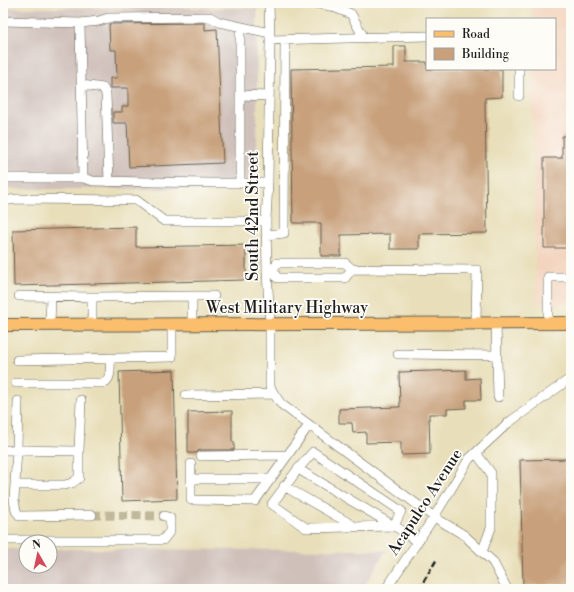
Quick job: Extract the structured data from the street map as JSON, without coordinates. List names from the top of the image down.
{
  "streets": {
    "main road": ["West Military Highway"],
    "street": ["South 42nd Street", "Acapulco Avenue"]
  },
  "crossings": [
    ["South 42nd Street", "West Military Highway"]
  ],
  "legend": ["Road", "Building"],
  "north": "top"
}
